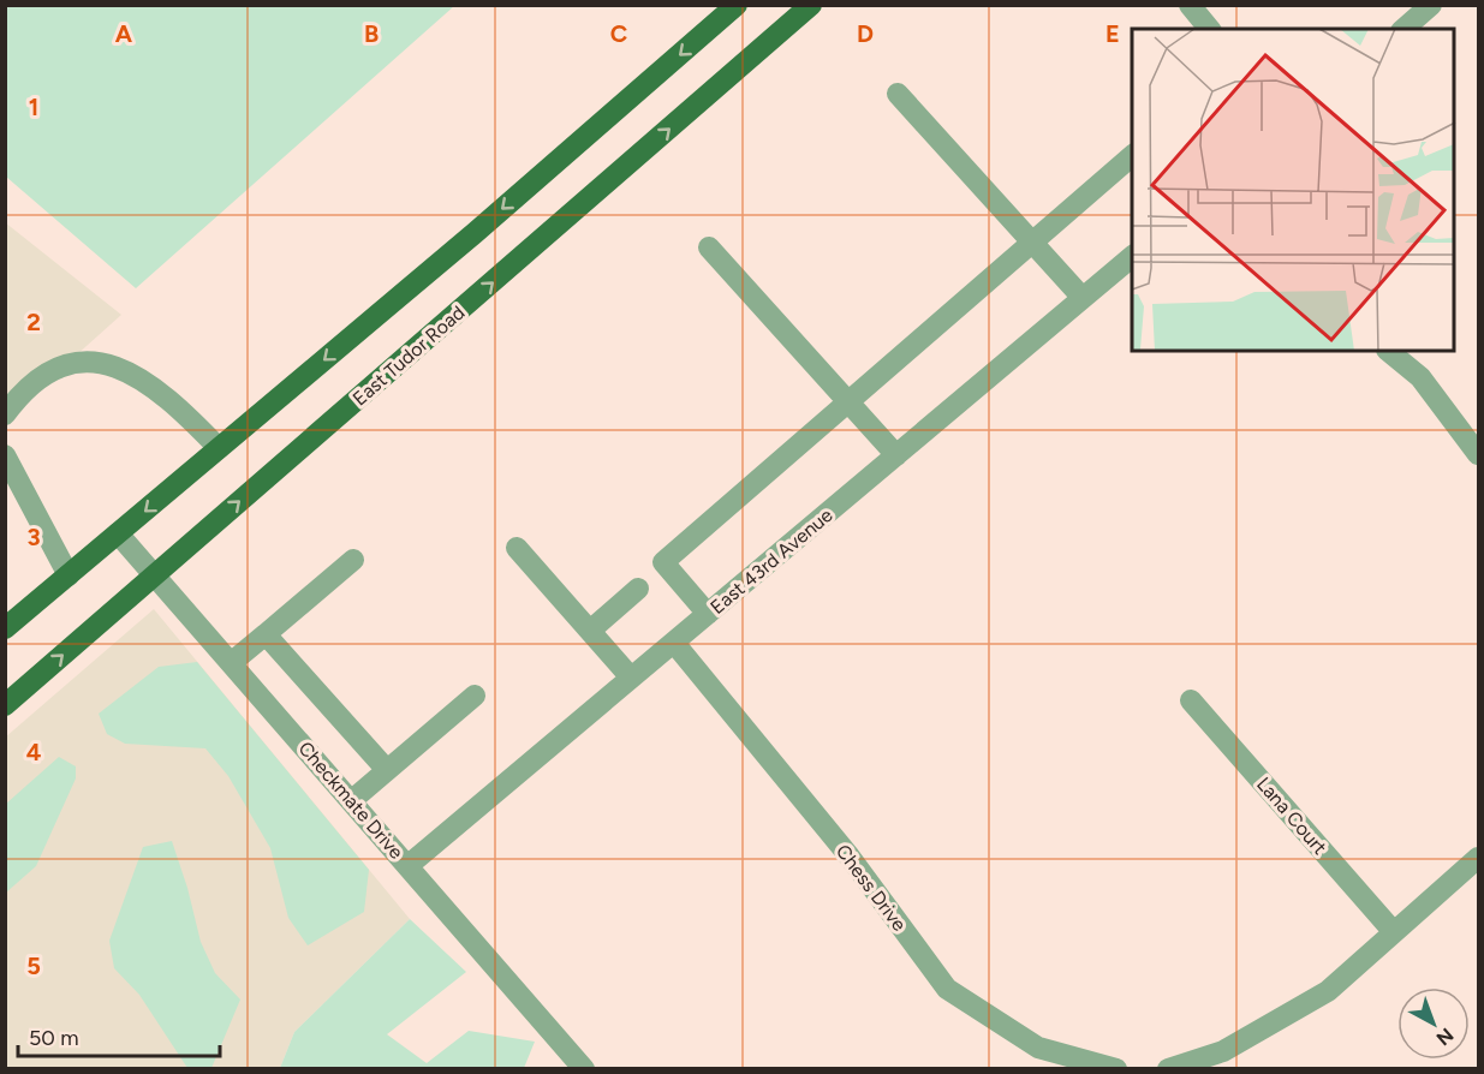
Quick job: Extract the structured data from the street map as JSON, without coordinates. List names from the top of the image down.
{
  "streets": {
    "main road": ["East Tudor Road"],
    "street": [
      "East 43rd Avenue",
      "Checkmate Drive",
      "Lana Court",
      "Chess Drive"
    ]
  },
  "crossings": [
    ["East Tudor Road", "Checkmate Drive"],
    ["East 43rd Avenue", "Checkmate Drive"],
    ["East 43rd Avenue", "Chess Drive"]
  ],
  "scale_bar": "50 m",
  "north": "bottom right",
  "grid": {
    "columns": [
      "A",
      "B",
      "C",
      "D",
      "E"
    ],
    "rows": [
      "1",
      "2",
      "3",
      "4",
      "5"
    ]
  }
}
